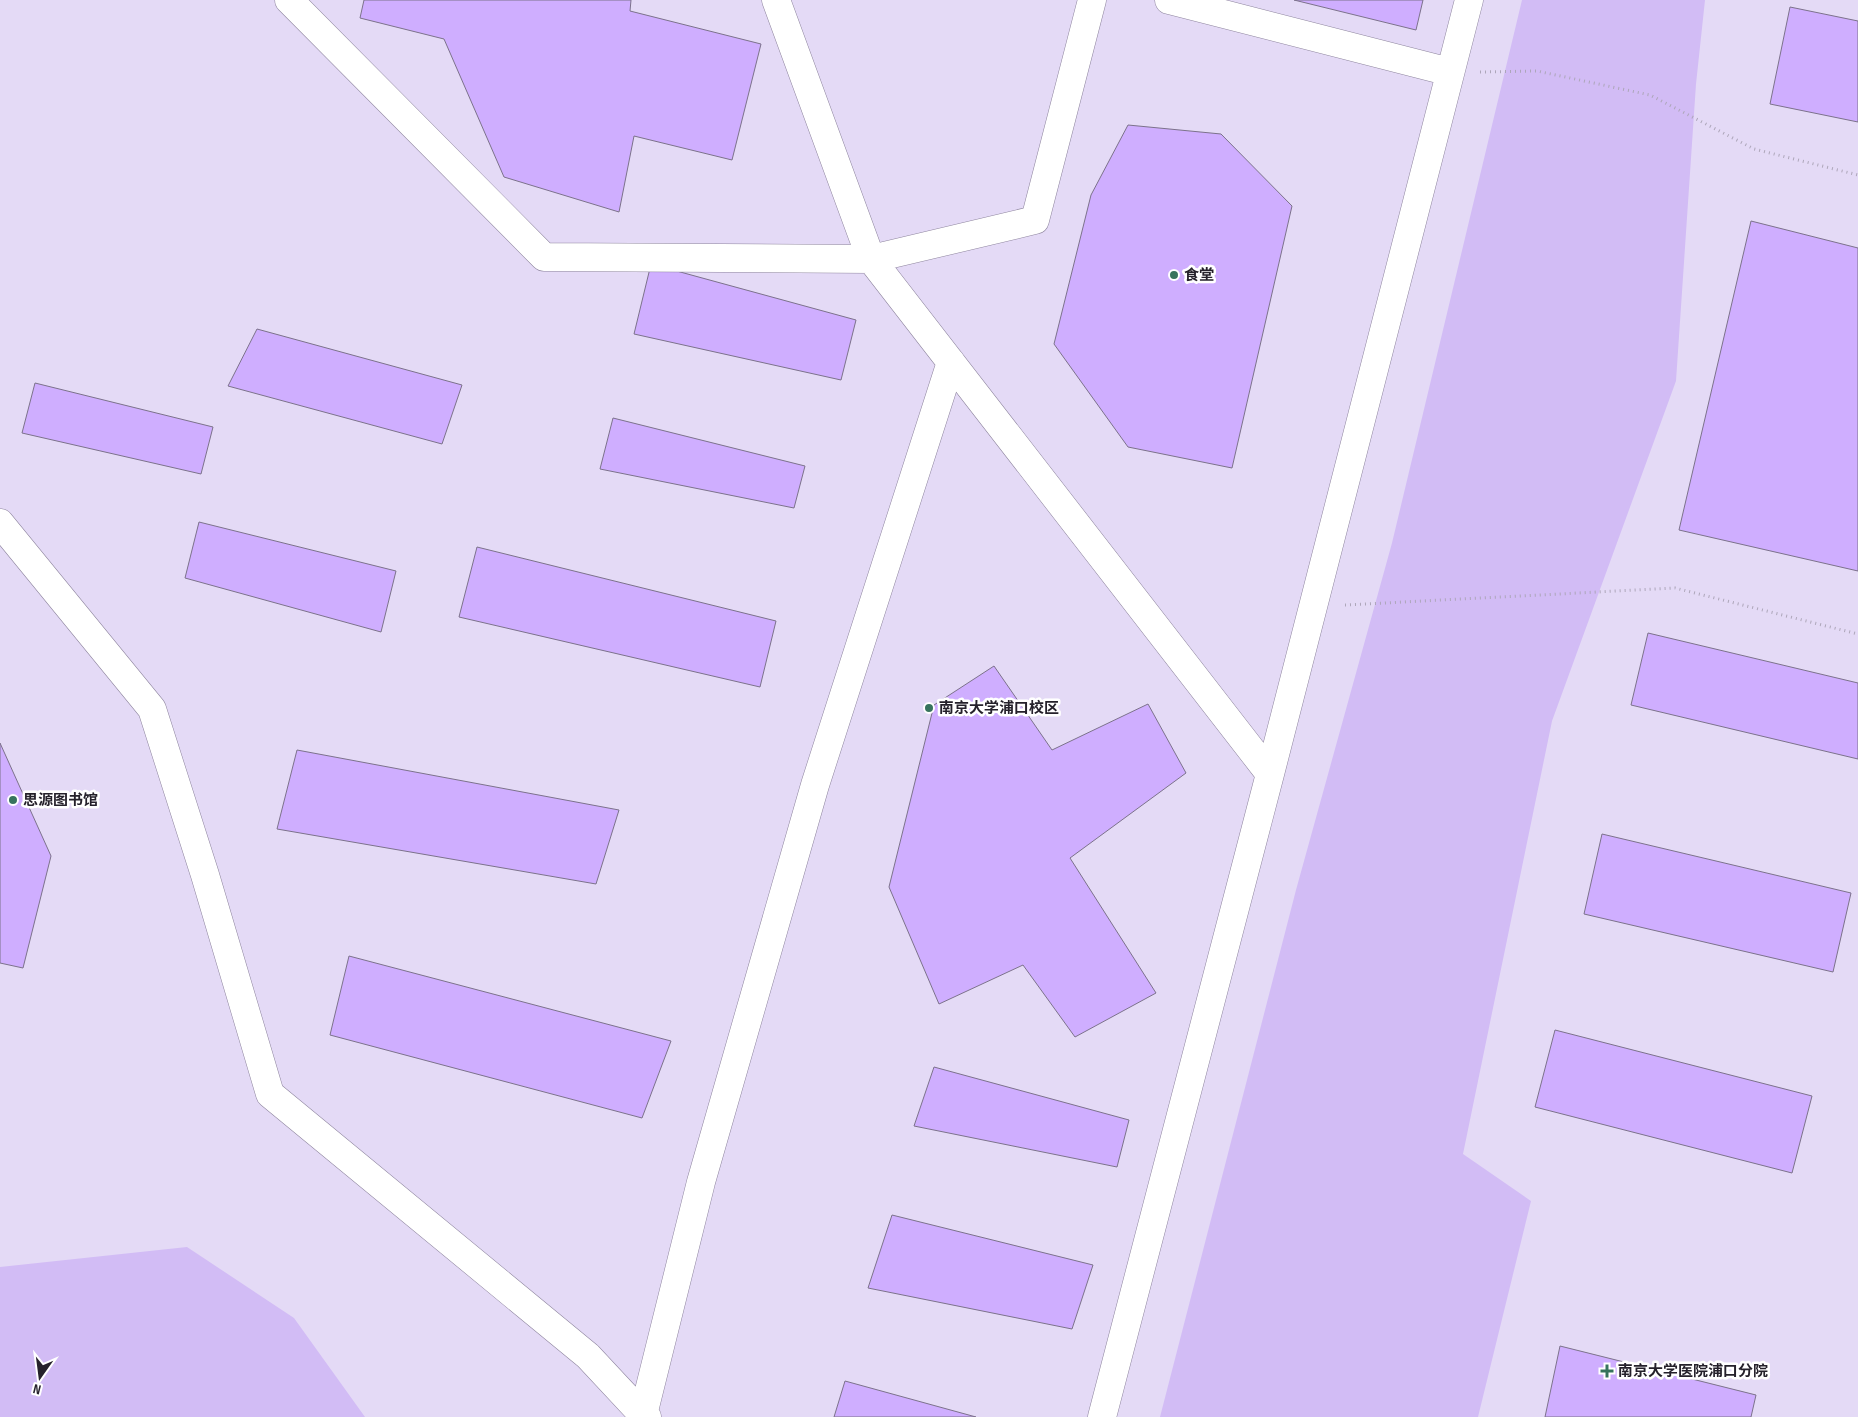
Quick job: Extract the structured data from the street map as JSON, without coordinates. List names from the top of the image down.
{
  "places": {
    "other": ["食堂", "南京大学浦口校区", "思源图书馆"],
    "health": ["南京大学医院浦口分院"]
  },
  "north": "bottom"
}
